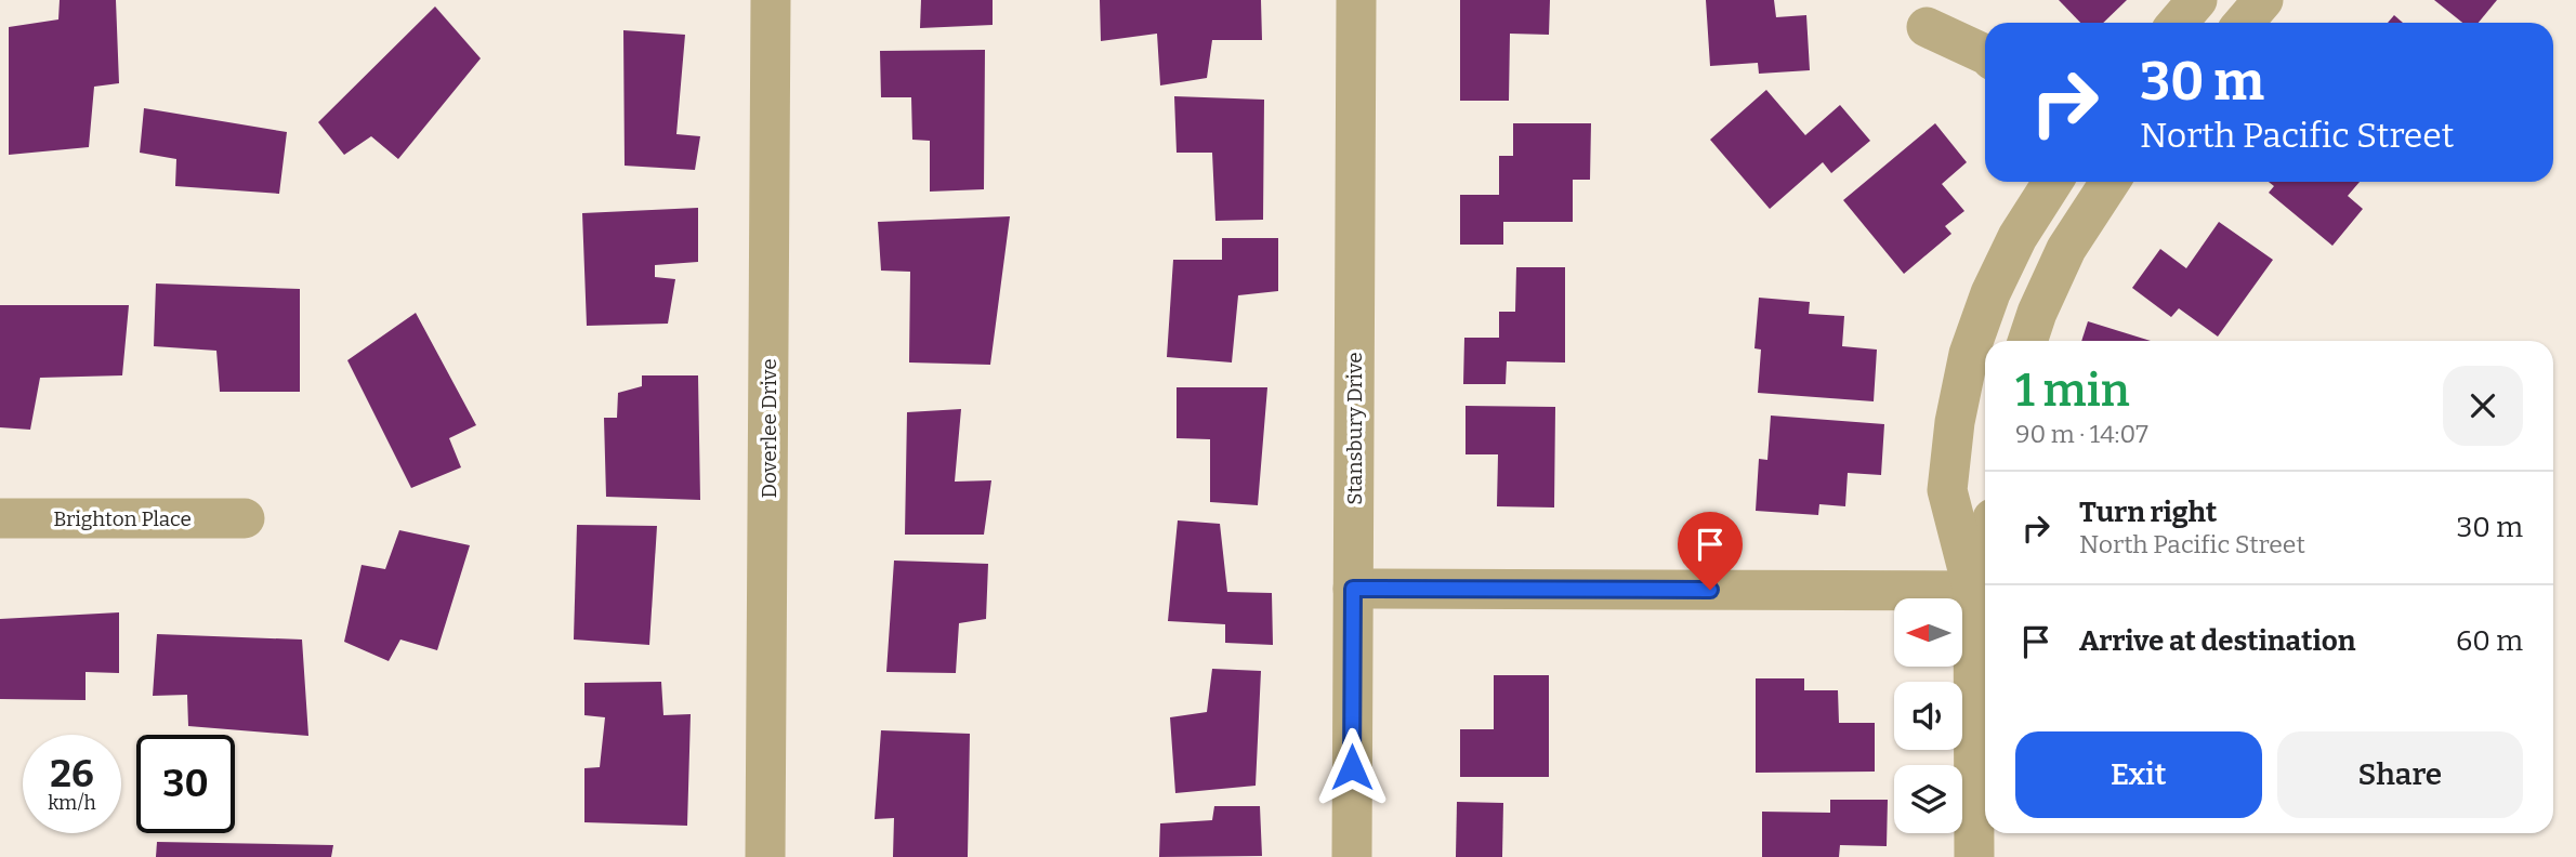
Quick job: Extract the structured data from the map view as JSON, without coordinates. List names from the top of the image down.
{
  "streets": {
    "street": ["Doverlee Drive", "Stansbury Drive", "Brighton Place"]
  },
  "north": "left",
  "page": {
    "turn": ["30 m", "North Pacific Street"],
    "heading": ["1 min", "90 m · 14:07"],
    "list": [
      {
        "name": "Turn right",
        "note": "North Pacific Street",
        "value": "30 m"
      },
      {
        "name": "Arrive at destination",
        "value": "60 m"
      }
    ],
    "buttons": ["Exit", "Share"],
    "speed": "26 km/h",
    "limit": "30"
  }
}
